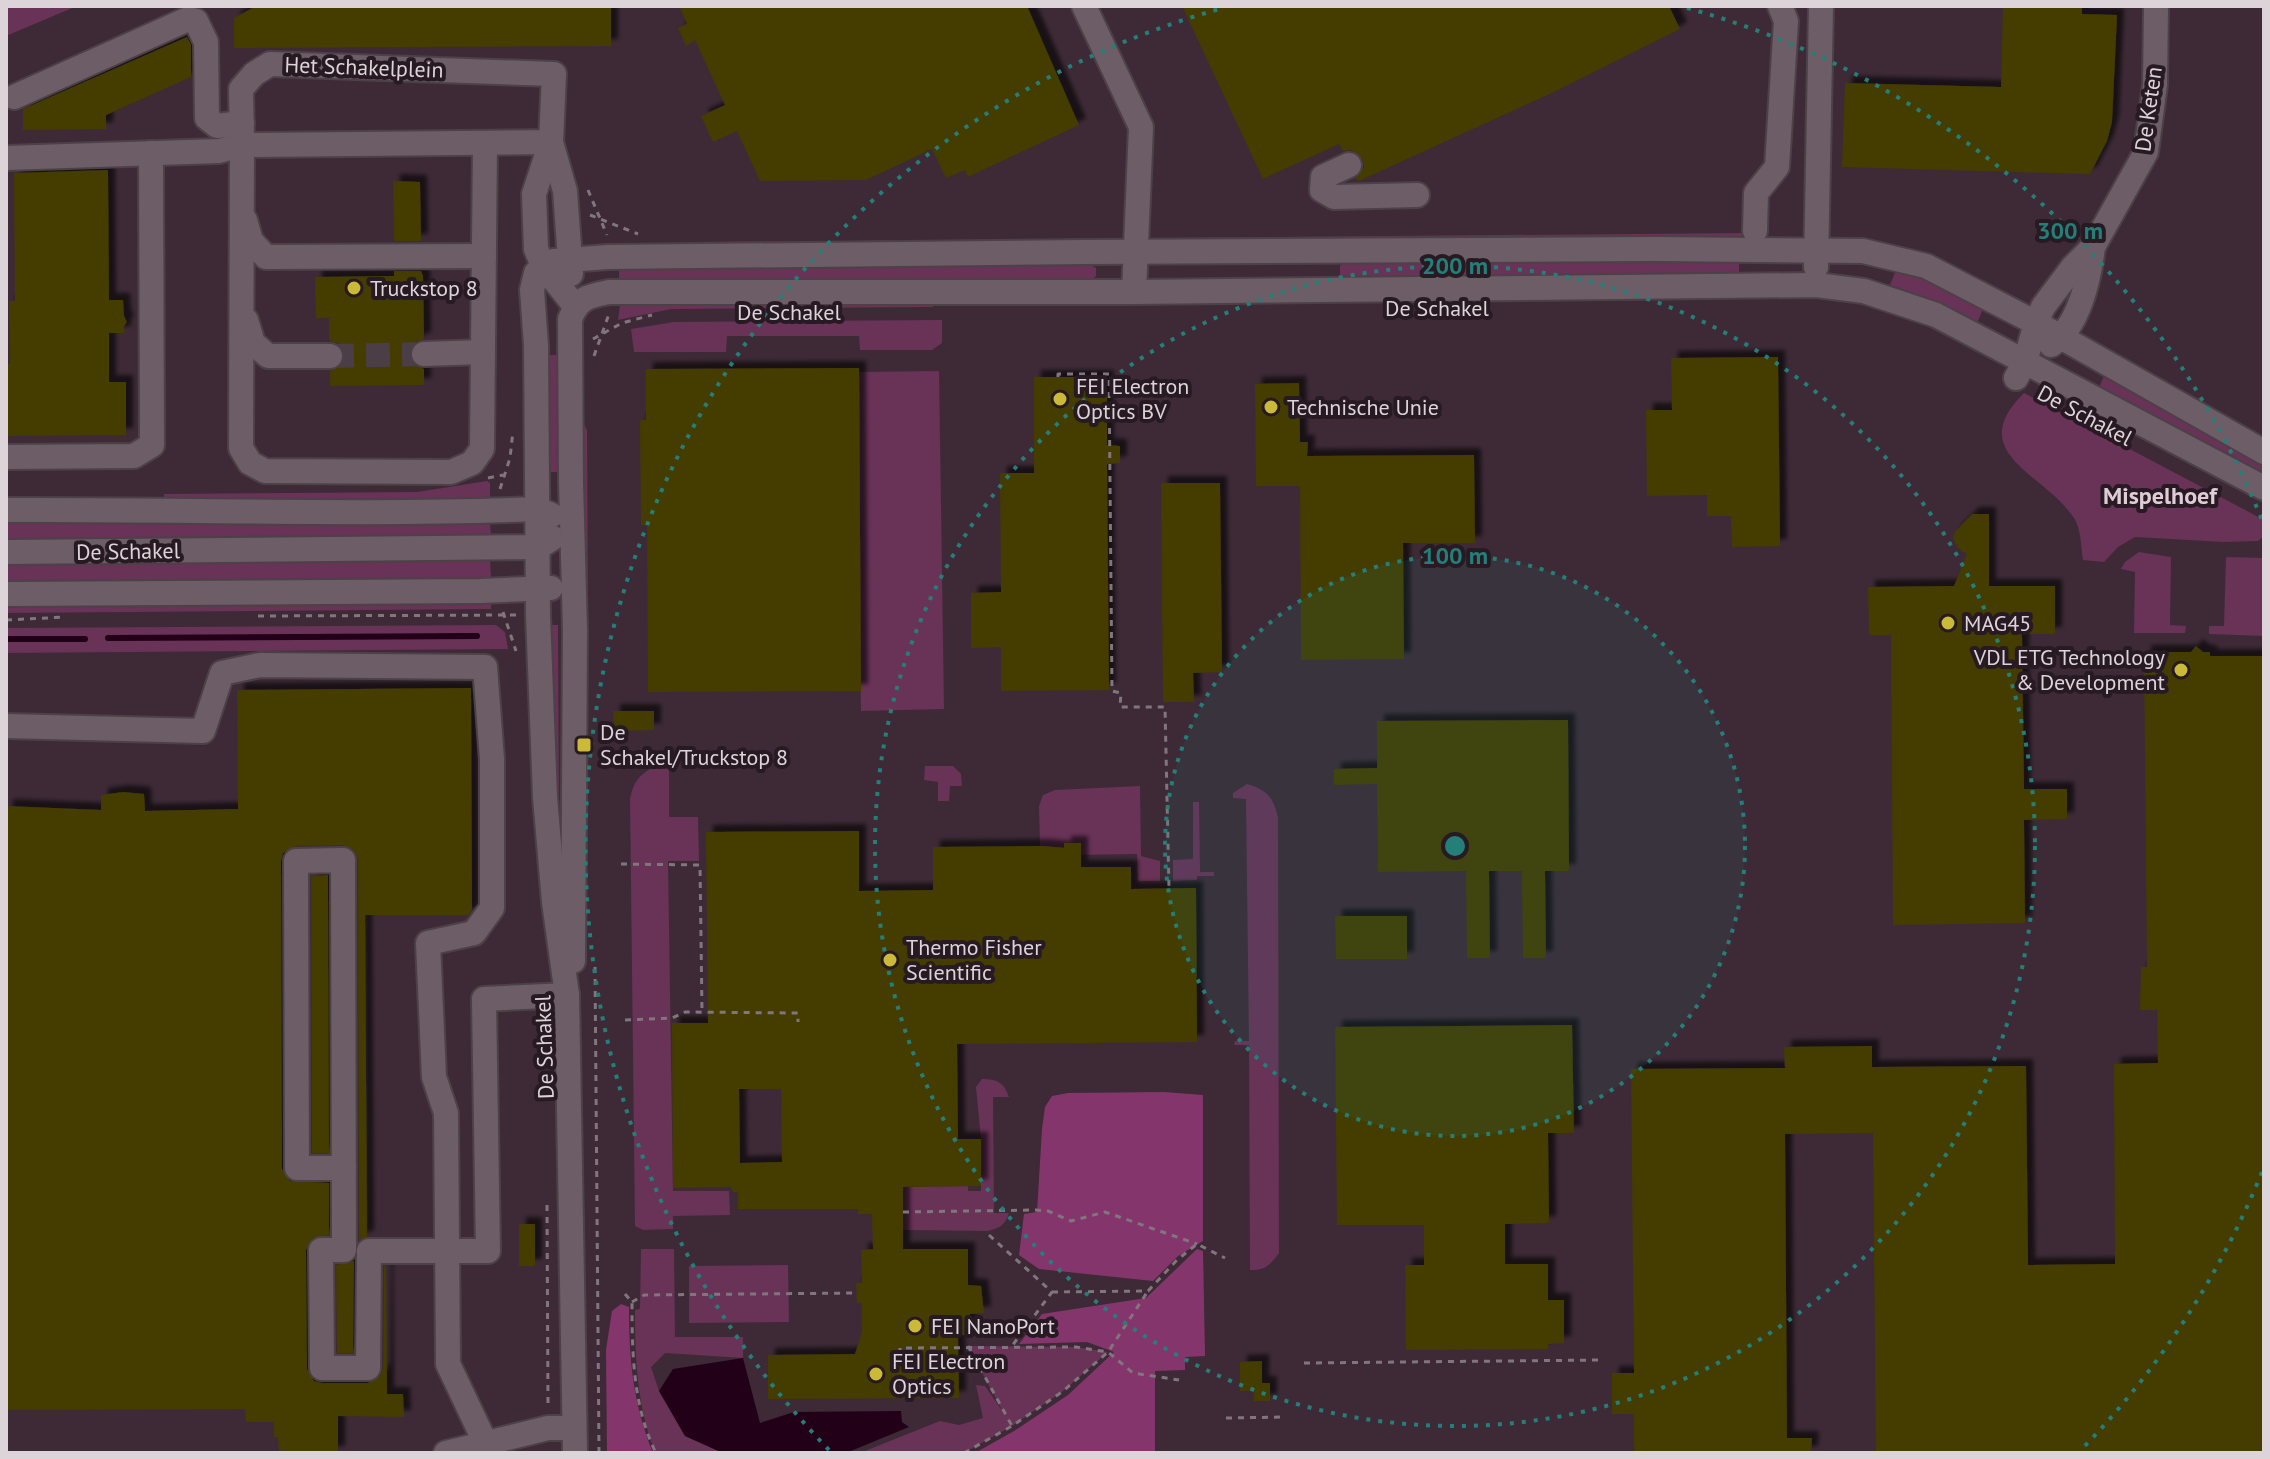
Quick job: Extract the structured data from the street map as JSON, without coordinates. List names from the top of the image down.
{
  "streets": {
    "street": ["Het Schakelplein", "De Keten", "De Schakel"]
  },
  "crossings": [
    ["Het Schakelplein", "De Schakel"],
    ["De Keten", "De Schakel"]
  ],
  "districts": ["Mispelhoef"],
  "places": {
    "other": [
      "Truckstop 8",
      "FEI Electron Optics BV",
      "Technische Unie",
      "MAG45",
      "VDL ETG Technology & Development",
      "Thermo Fisher Scientific",
      "FEI NanoPort",
      "FEI Electron Optics"
    ],
    "transit": ["De Schakel/Truckstop 8"]
  },
  "rings": ["300 m", "200 m", "100 m"]
}
